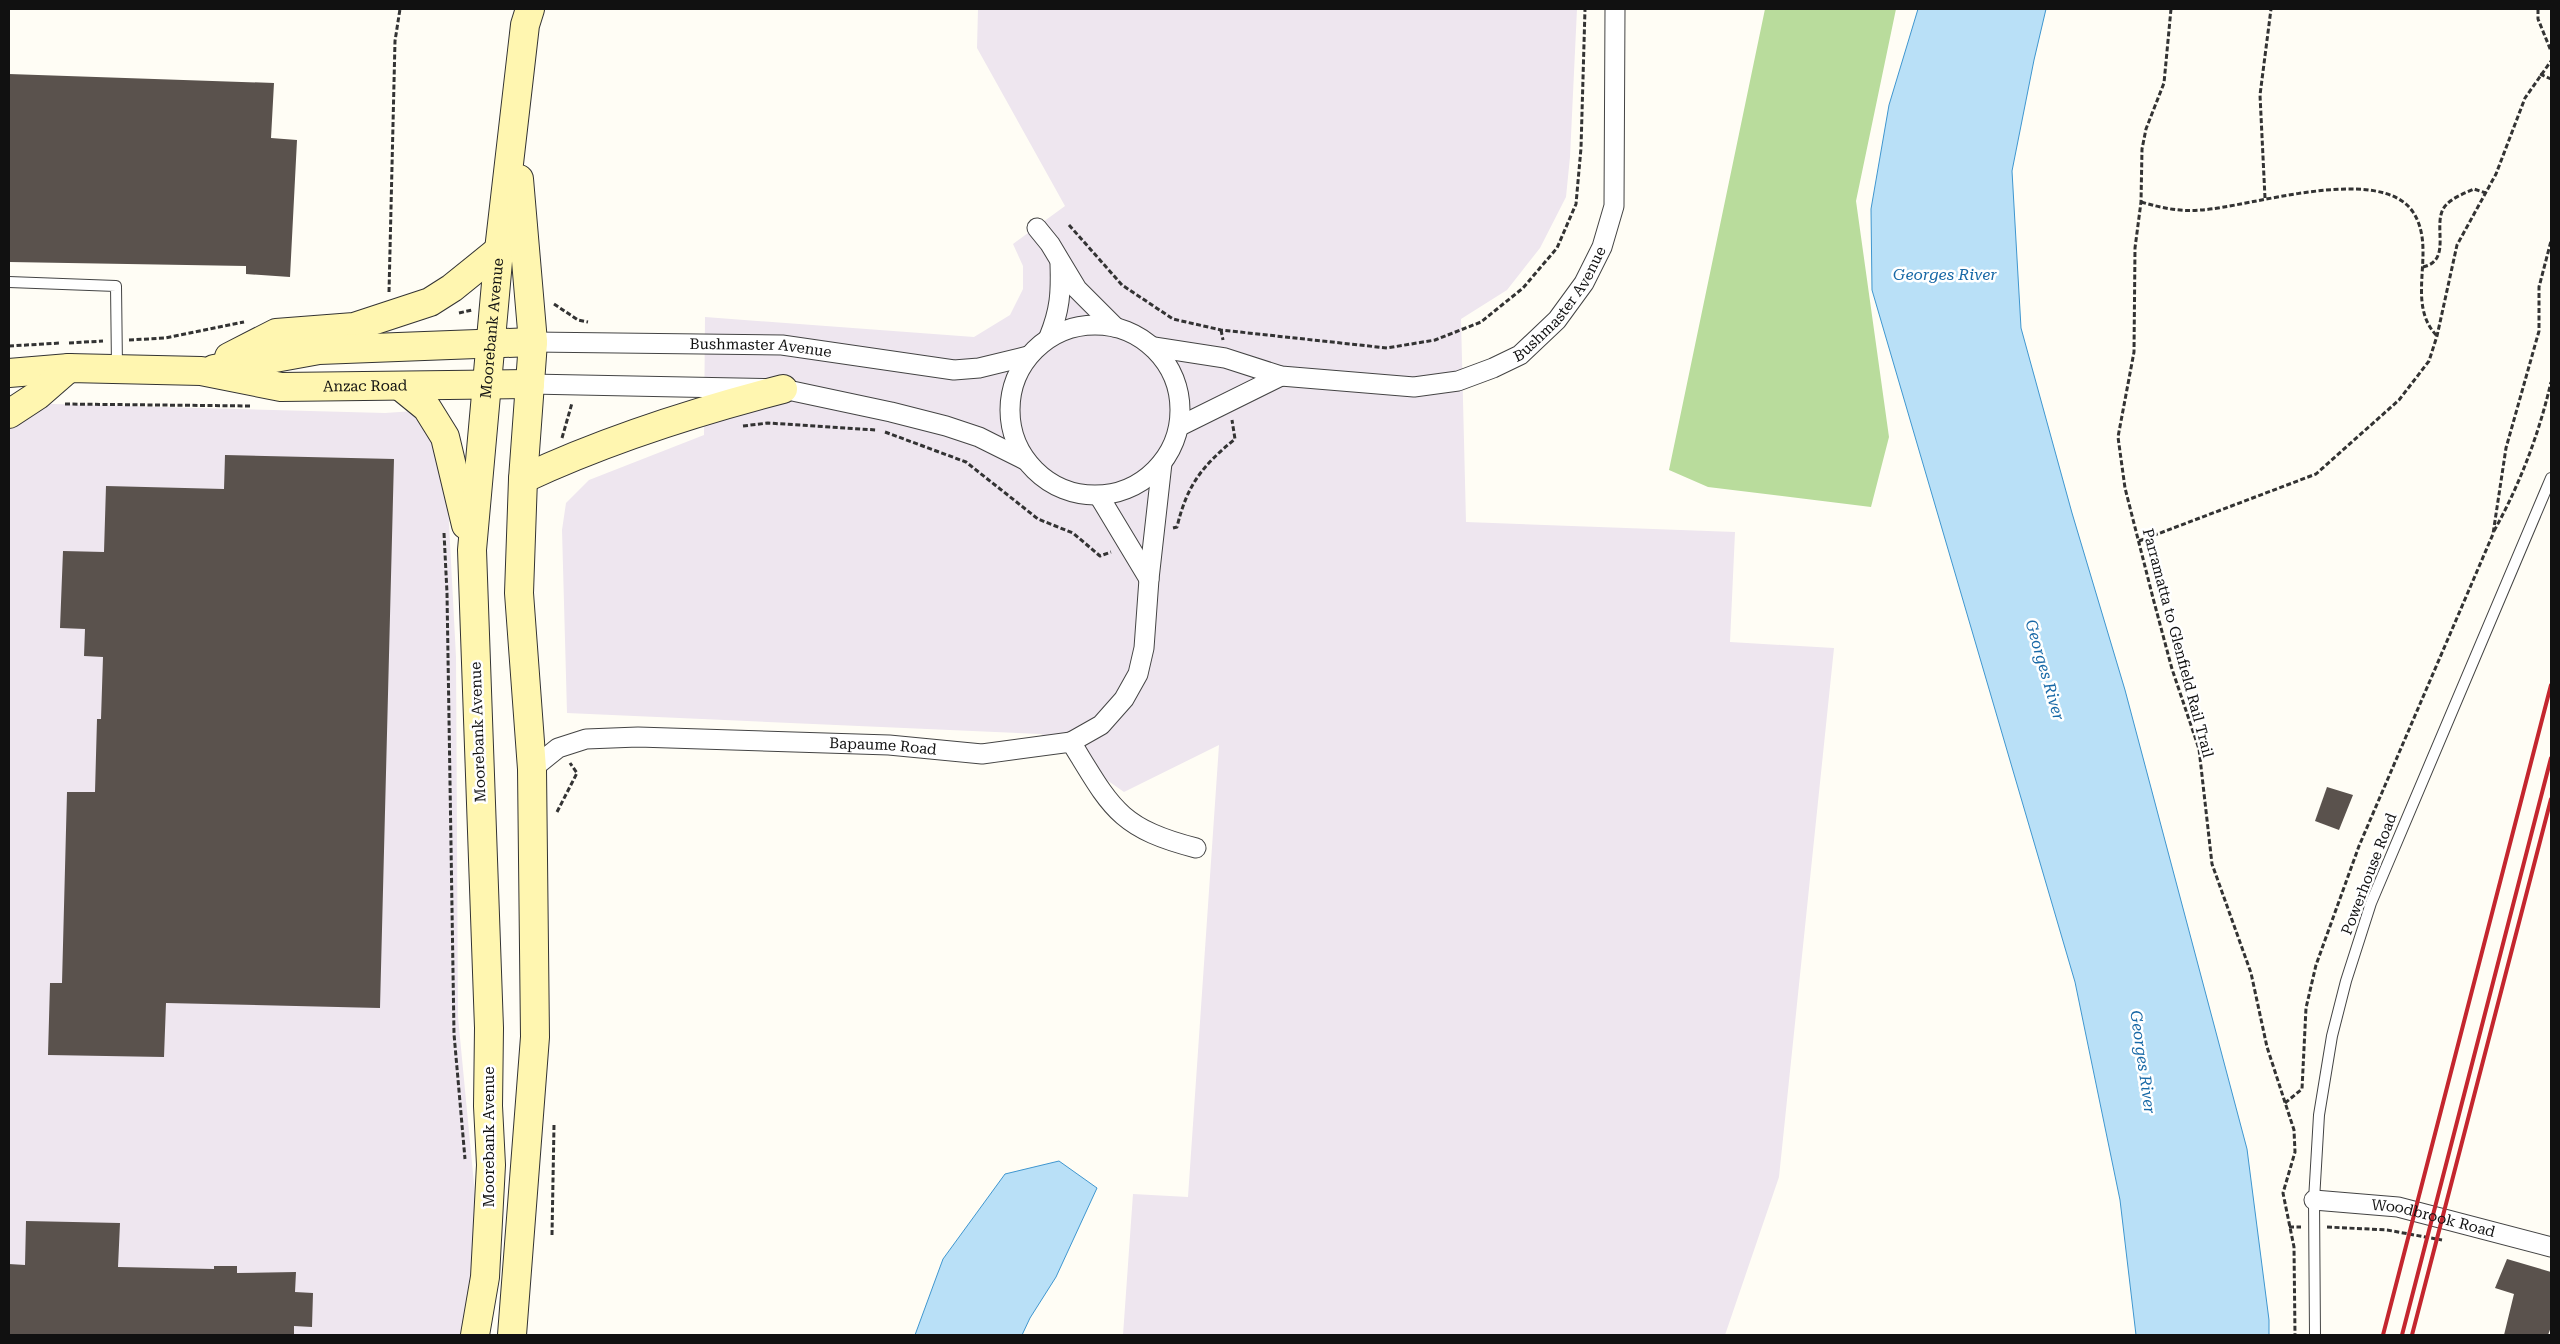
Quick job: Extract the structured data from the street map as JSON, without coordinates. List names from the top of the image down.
{
  "streets": {
    "main road": ["Bushmaster Avenue", "Moorebank Avenue", "Anzac Road"],
    "street": ["Bapaume Road", "Woodbrook Road"],
    "lane": ["Powerhouse Road"],
    "path": ["Parramatta to Glenfield Rail Trail"]
  },
  "crossings": [
    ["Bushmaster Avenue", "Moorebank Avenue"],
    ["Bushmaster Avenue", "Anzac Road"],
    ["Moorebank Avenue", "Anzac Road"],
    ["Moorebank Avenue", "Bapaume Road"],
    ["Powerhouse Road", "Woodbrook Road"]
  ],
  "water": ["Georges River"]
}
